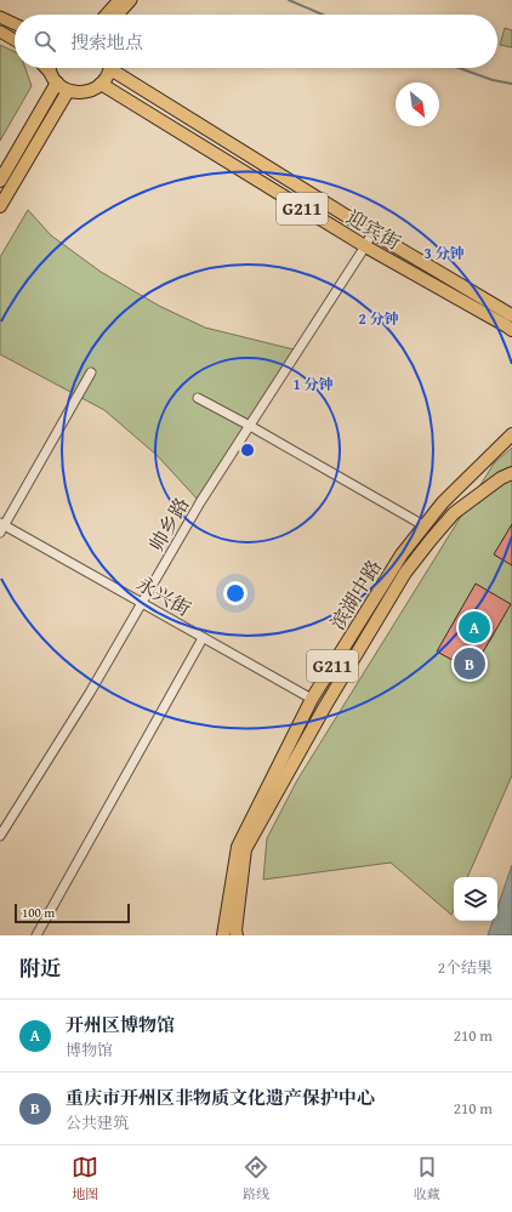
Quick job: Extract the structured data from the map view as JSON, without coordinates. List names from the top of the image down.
{
  "streets": {
    "highway": ["G211", "迎宾街", "滨湖中路"],
    "street": ["帅乡路", "永兴街"]
  },
  "crossings": [
    ["G211", "迎宾街"],
    ["迎宾街", "帅乡路"],
    ["帅乡路", "永兴街"],
    ["滨湖中路", "永兴街"]
  ],
  "scale_bar": "100 m",
  "north": "bottom right",
  "page": {
    "search": "搜索地点",
    "pins": ["A", "B"],
    "scale": "100 m",
    "heading": ["附近", "2个结果"],
    "list": [
      {
        "mark": "A",
        "name": "开州区博物馆",
        "note": "博物馆",
        "value": "210 m"
      },
      {
        "mark": "B",
        "name": "重庆市开州区非物质文化遗产保护中心",
        "note": "公共建筑",
        "value": "210 m"
      }
    ],
    "nav": ["地图", "路线", "收藏"]
  },
  "rings": ["3 分钟", "2 分钟", "1 分钟"]
}
